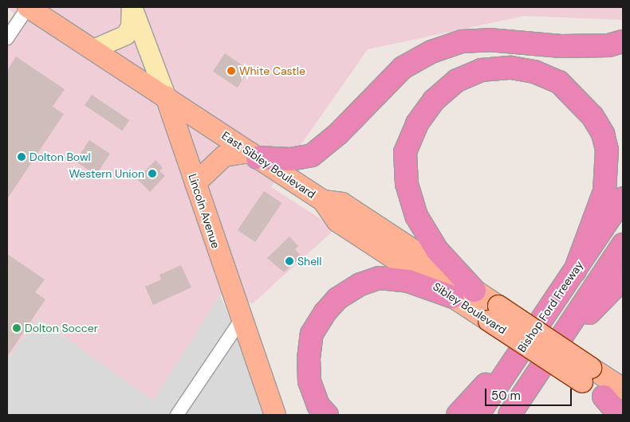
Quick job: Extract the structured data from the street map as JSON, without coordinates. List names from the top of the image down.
{
  "streets": {
    "highway": ["Bishop Ford Freeway"],
    "main road": ["East Sibley Boulevard", "Lincoln Avenue", "Sibley Boulevard"]
  },
  "crossings": [
    ["East Sibley Boulevard", "Lincoln Avenue"],
    ["East Sibley Boulevard", "Sibley Boulevard"]
  ],
  "places": [
    "White Castle",
    "Dolton Bowl",
    "Western Union",
    "Shell",
    "Dolton Soccer"
  ],
  "scale_bar": "50 m"
}
